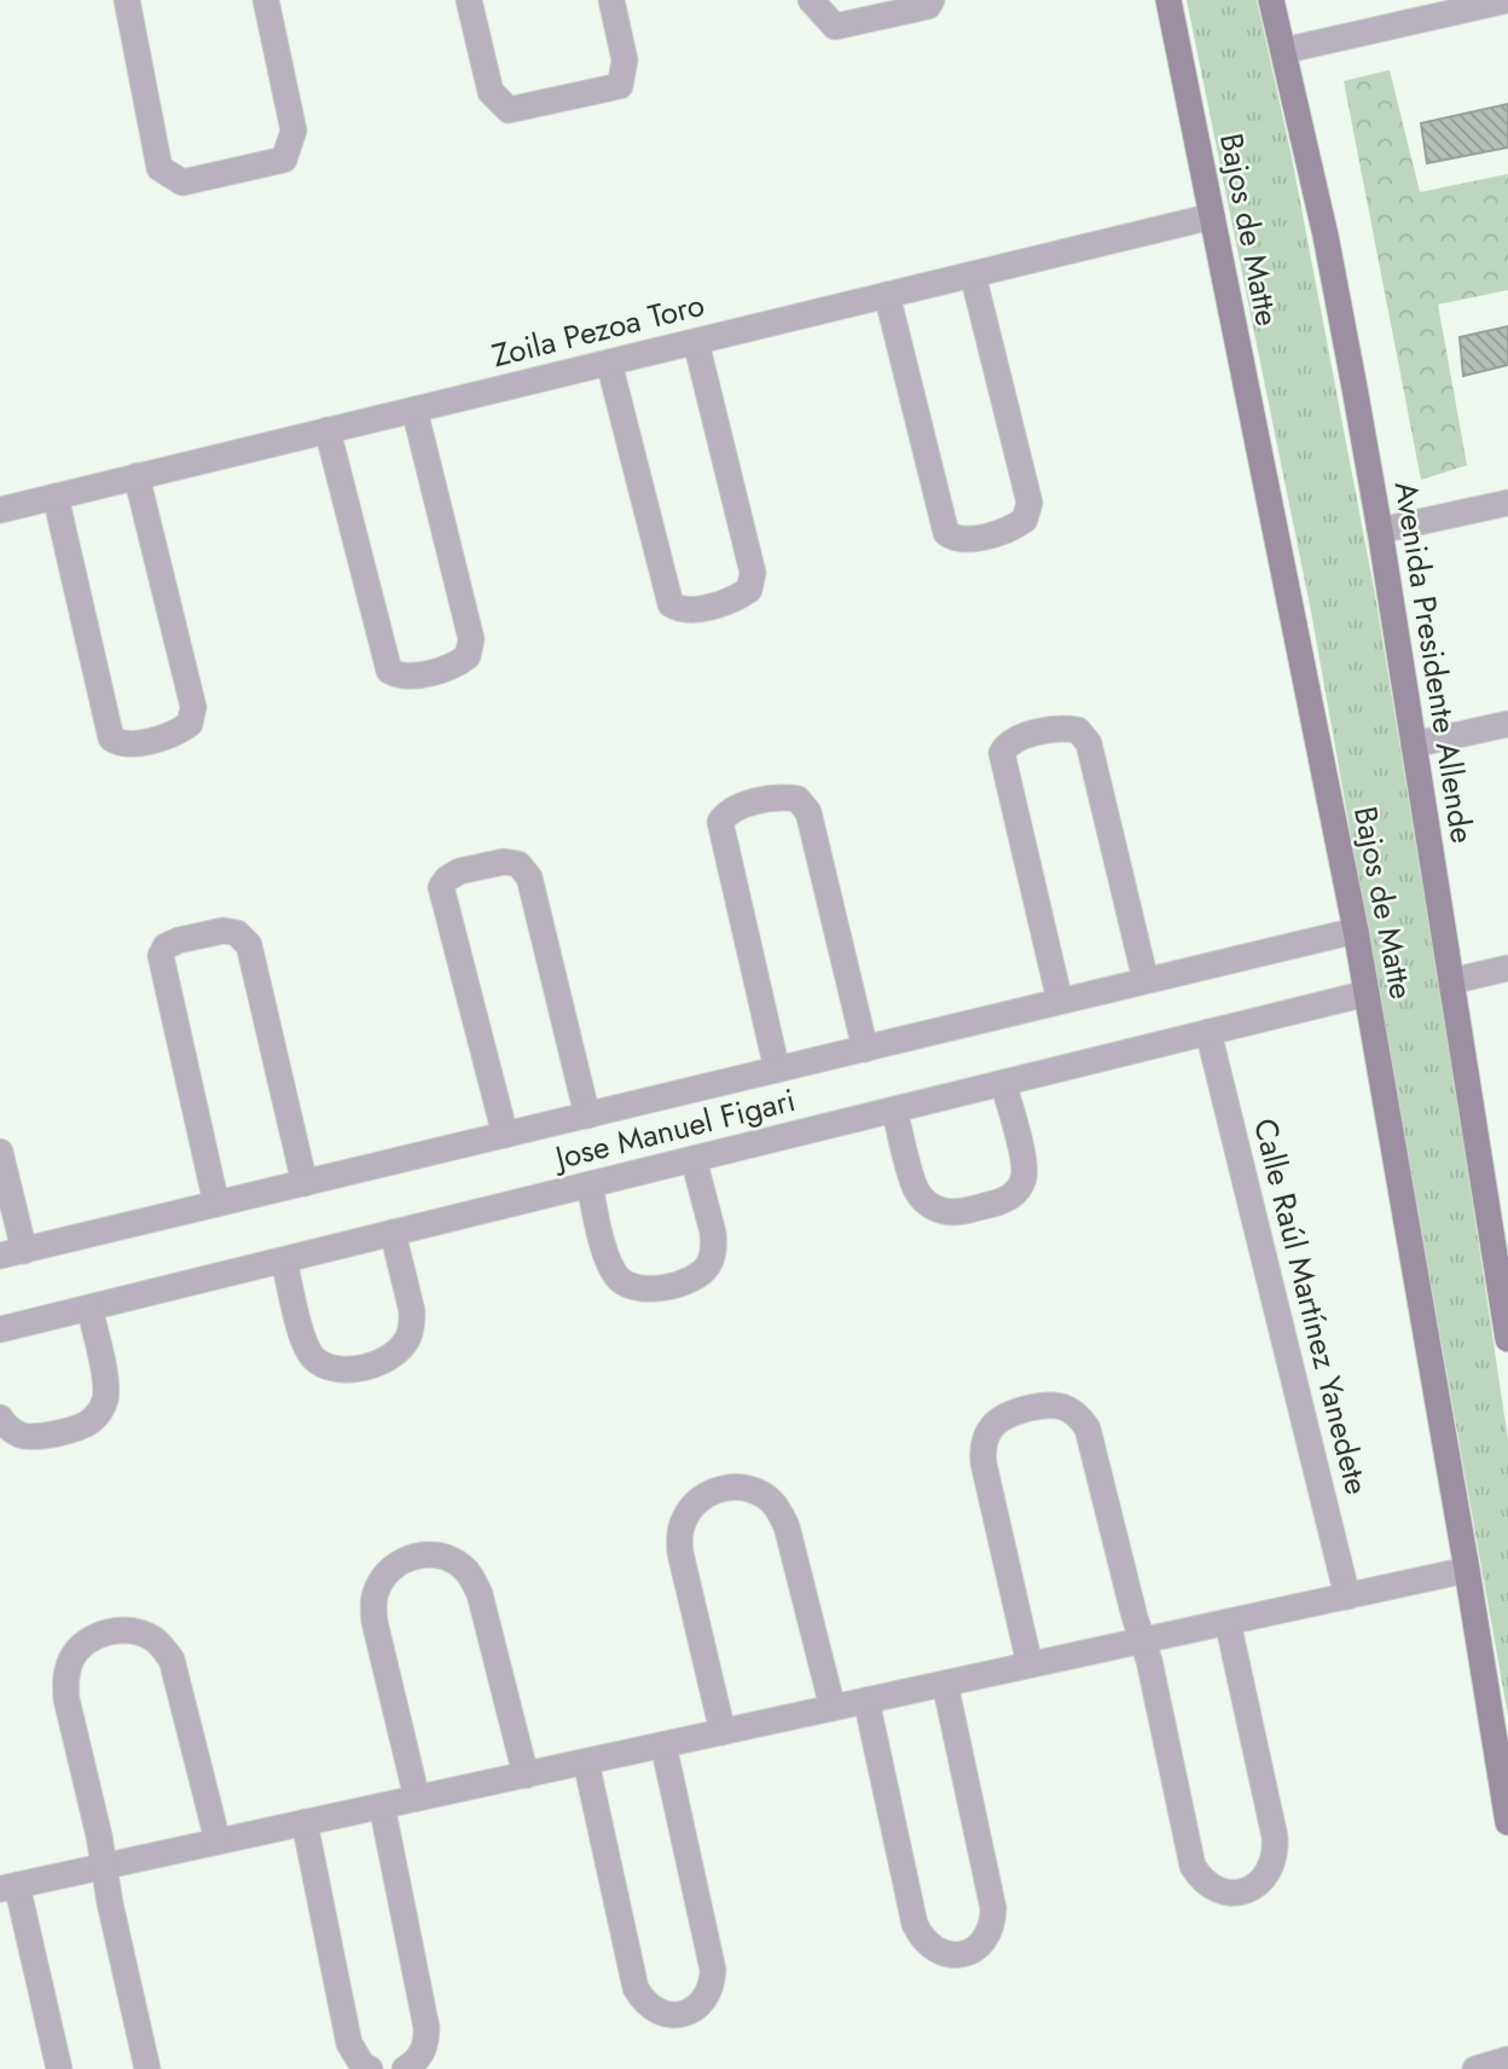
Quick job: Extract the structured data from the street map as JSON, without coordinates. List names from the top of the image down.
{
  "streets": {
    "main road": ["Bajos de Matte", "Avenida Presidente Allende"],
    "street": ["Zoila Pezoa Toro", "Jose Manuel Figari", "Calle Raúl Martínez Yanedete"]
  },
  "crossings": [
    ["Bajos de Matte", "Zoila Pezoa Toro"],
    ["Bajos de Matte", "Jose Manuel Figari"],
    ["Jose Manuel Figari", "Calle Raúl Martínez Yanedete"]
  ]
}
